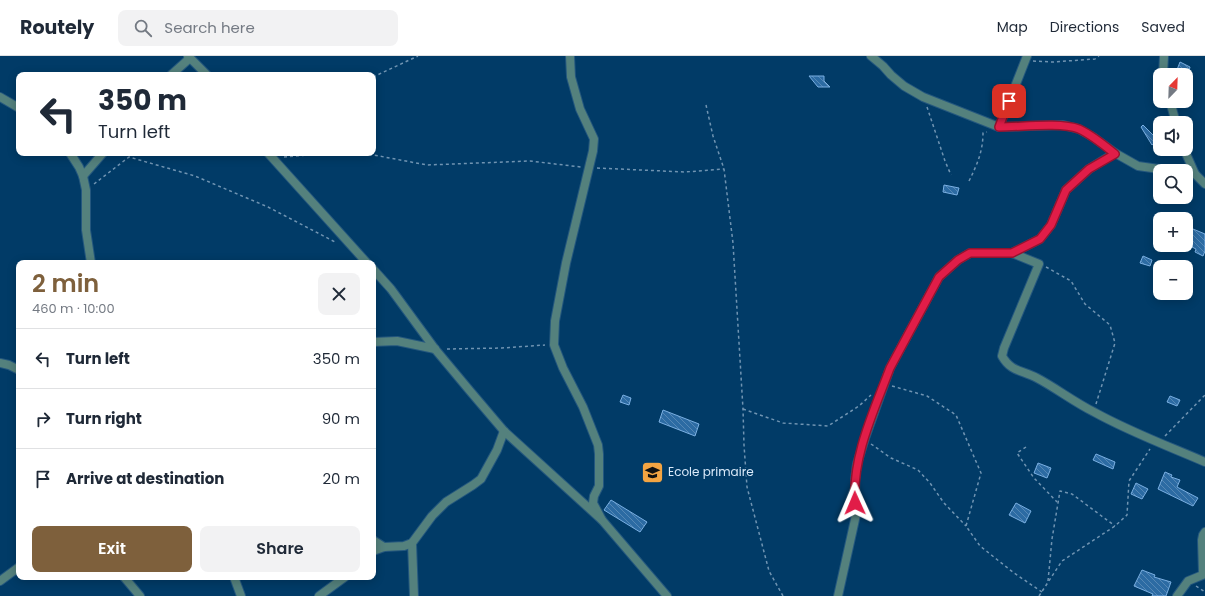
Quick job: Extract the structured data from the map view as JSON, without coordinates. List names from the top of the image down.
{
  "places": {
    "school or university": ["Ecole primaire"]
  },
  "north": "top right",
  "page": {
    "header": "Routely",
    "search": "Search here",
    "nav": ["Map", "Directions", "Saved"],
    "map_buttons": ["+", "−"],
    "turn": ["350 m", "Turn left"],
    "heading": ["2 min", "460 m · 10:00"],
    "list": [
      {
        "name": "Turn left",
        "value": "350 m"
      },
      {
        "name": "Turn right",
        "value": "90 m"
      },
      {
        "name": "Arrive at destination",
        "value": "20 m"
      }
    ],
    "buttons": ["Exit", "Share"]
  }
}
